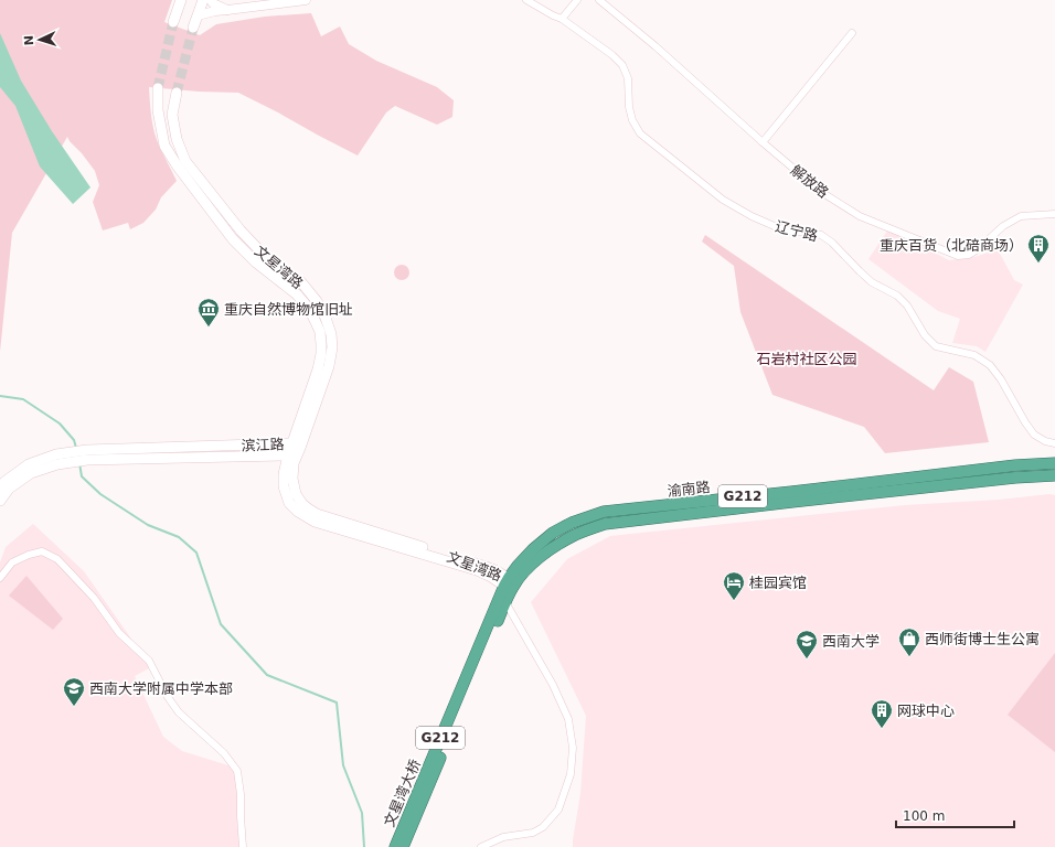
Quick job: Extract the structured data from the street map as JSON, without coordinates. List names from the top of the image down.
{
  "streets": {
    "highway": ["渝南路", "G212", "文星湾大桥"],
    "main road": ["文星湾路", "滨江路"],
    "street": ["解放路", "辽宁路"]
  },
  "crossings": [
    ["文星湾路", "滨江路"],
    ["文星湾路", "渝南路"],
    ["渝南路", "文星湾大桥"]
  ],
  "parks": ["石岩村社区公园"],
  "places": {
    "building": ["重庆百货（北碚商场）", "网球中心"],
    "museum": ["重庆自然博物馆旧址"],
    "hotel": ["桂园宾馆"],
    "shop": ["西师街博士生公寓"],
    "school or university": ["西南大学", "西南大学附属中学本部"]
  },
  "scale_bar": "100 m",
  "north": "left"
}
